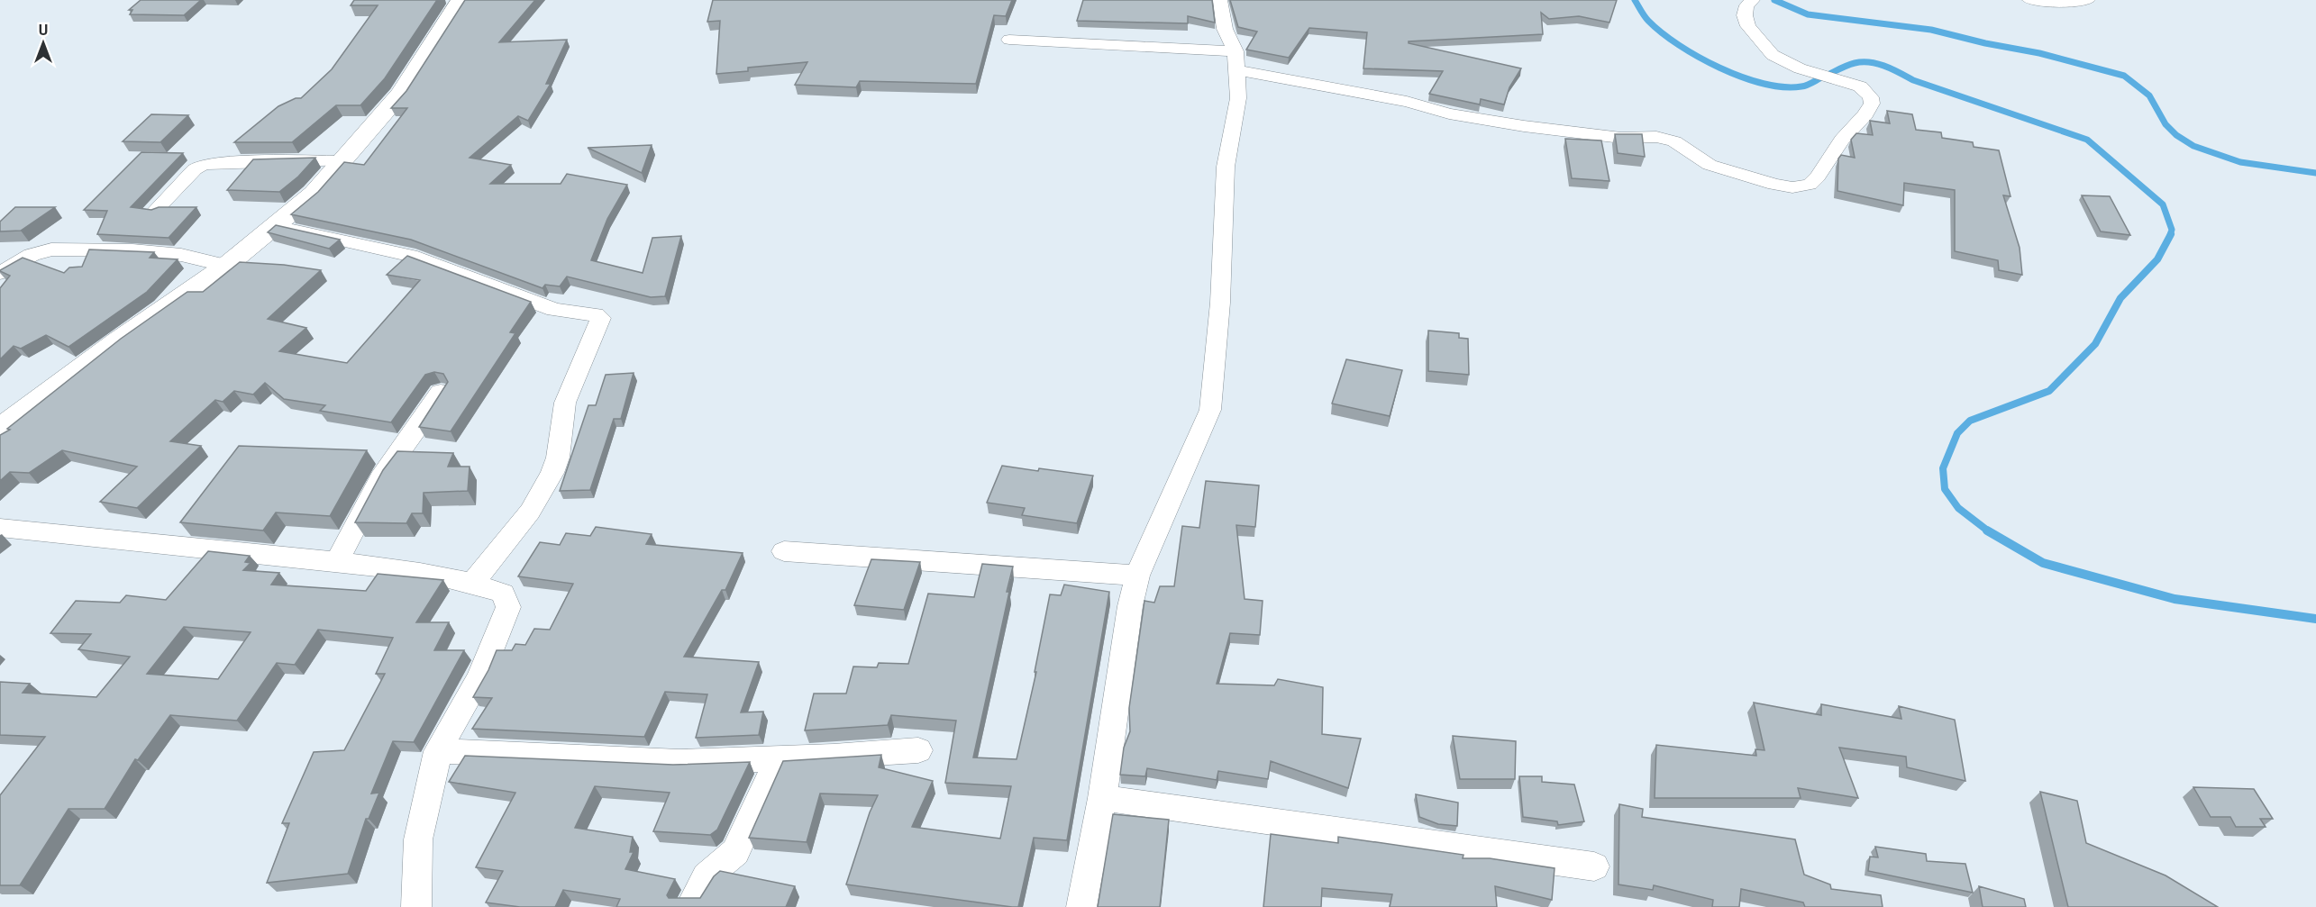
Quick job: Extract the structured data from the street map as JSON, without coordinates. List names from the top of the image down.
{
  "north": "top"
}
